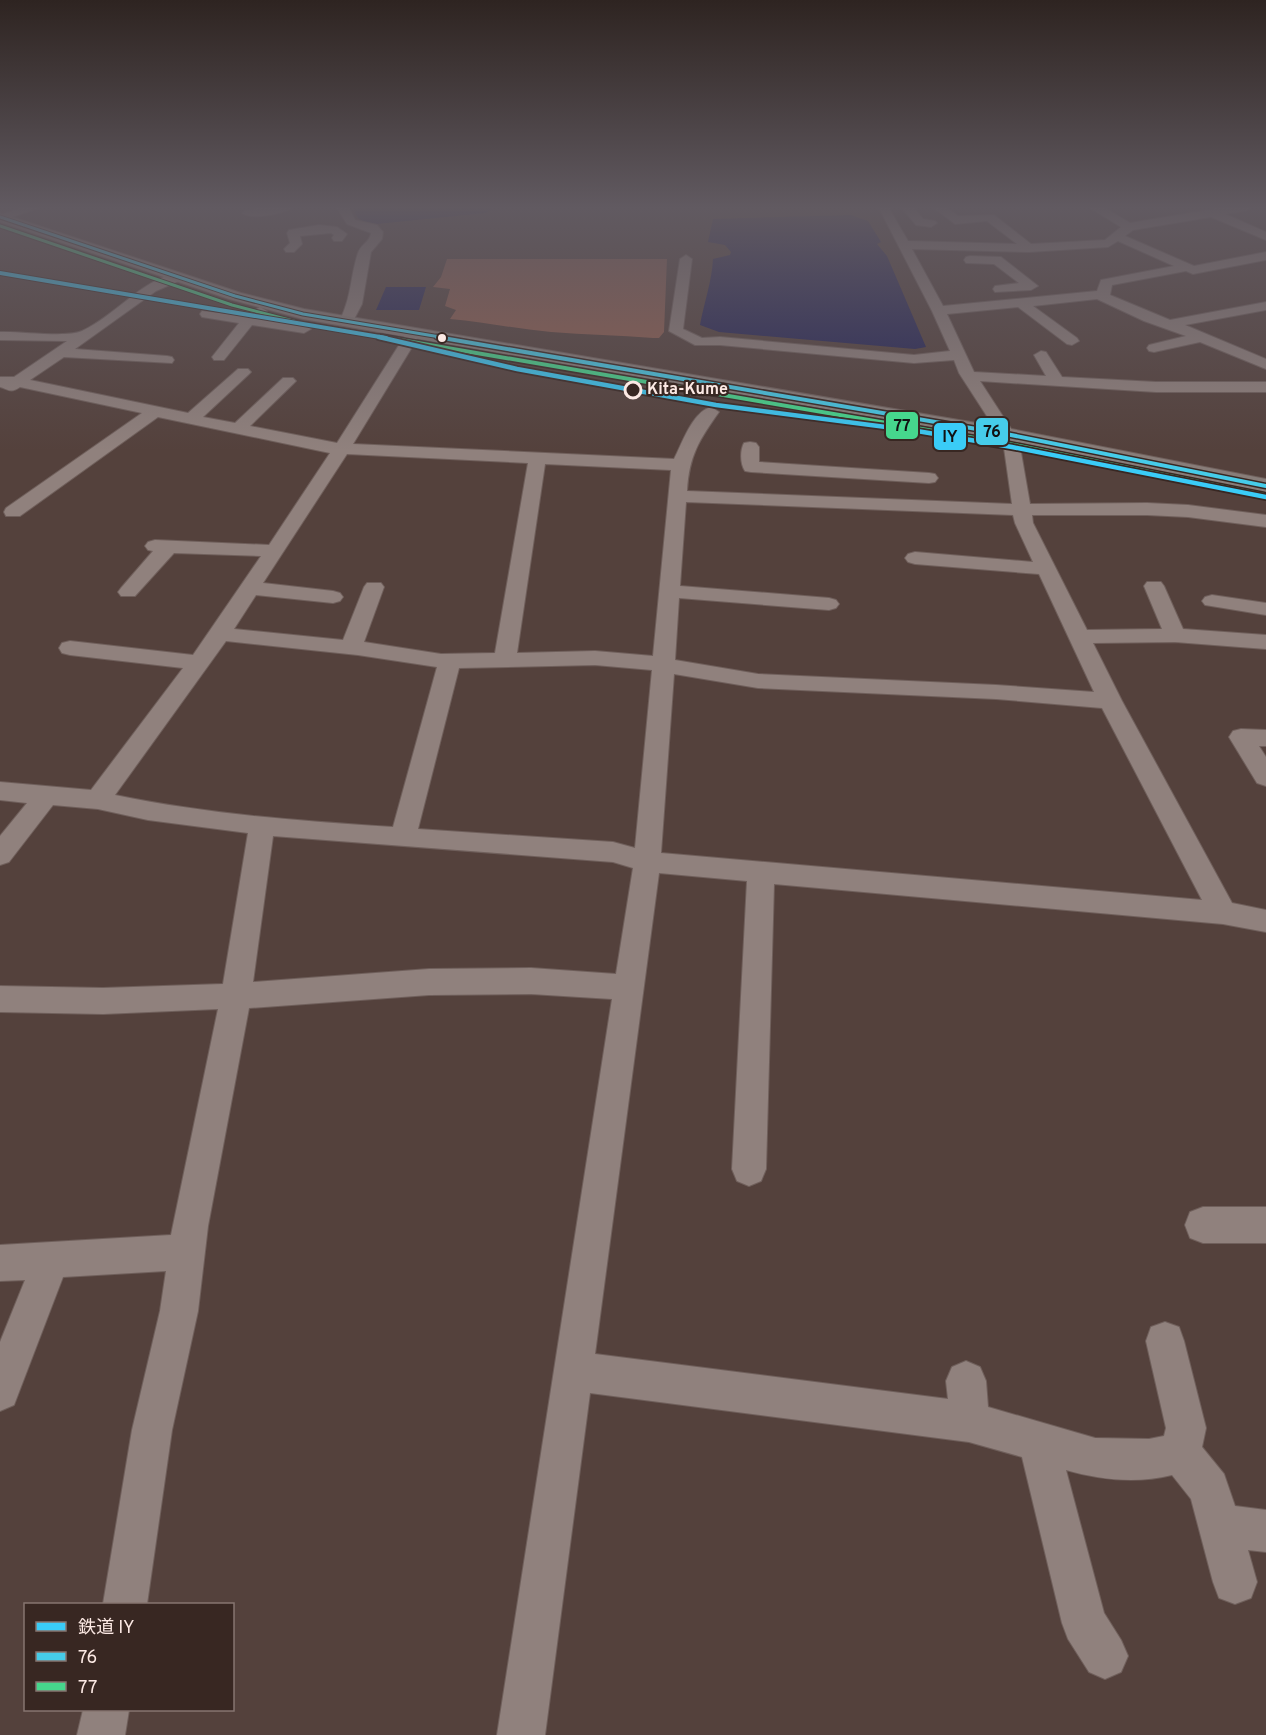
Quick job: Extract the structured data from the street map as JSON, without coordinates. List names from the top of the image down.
{
  "places": ["Kita-Kume"],
  "lines": ["rail line IY", "transit line 76", "transit line 77"],
  "legend": ["鉄道 IY", "76", "77"]
}
